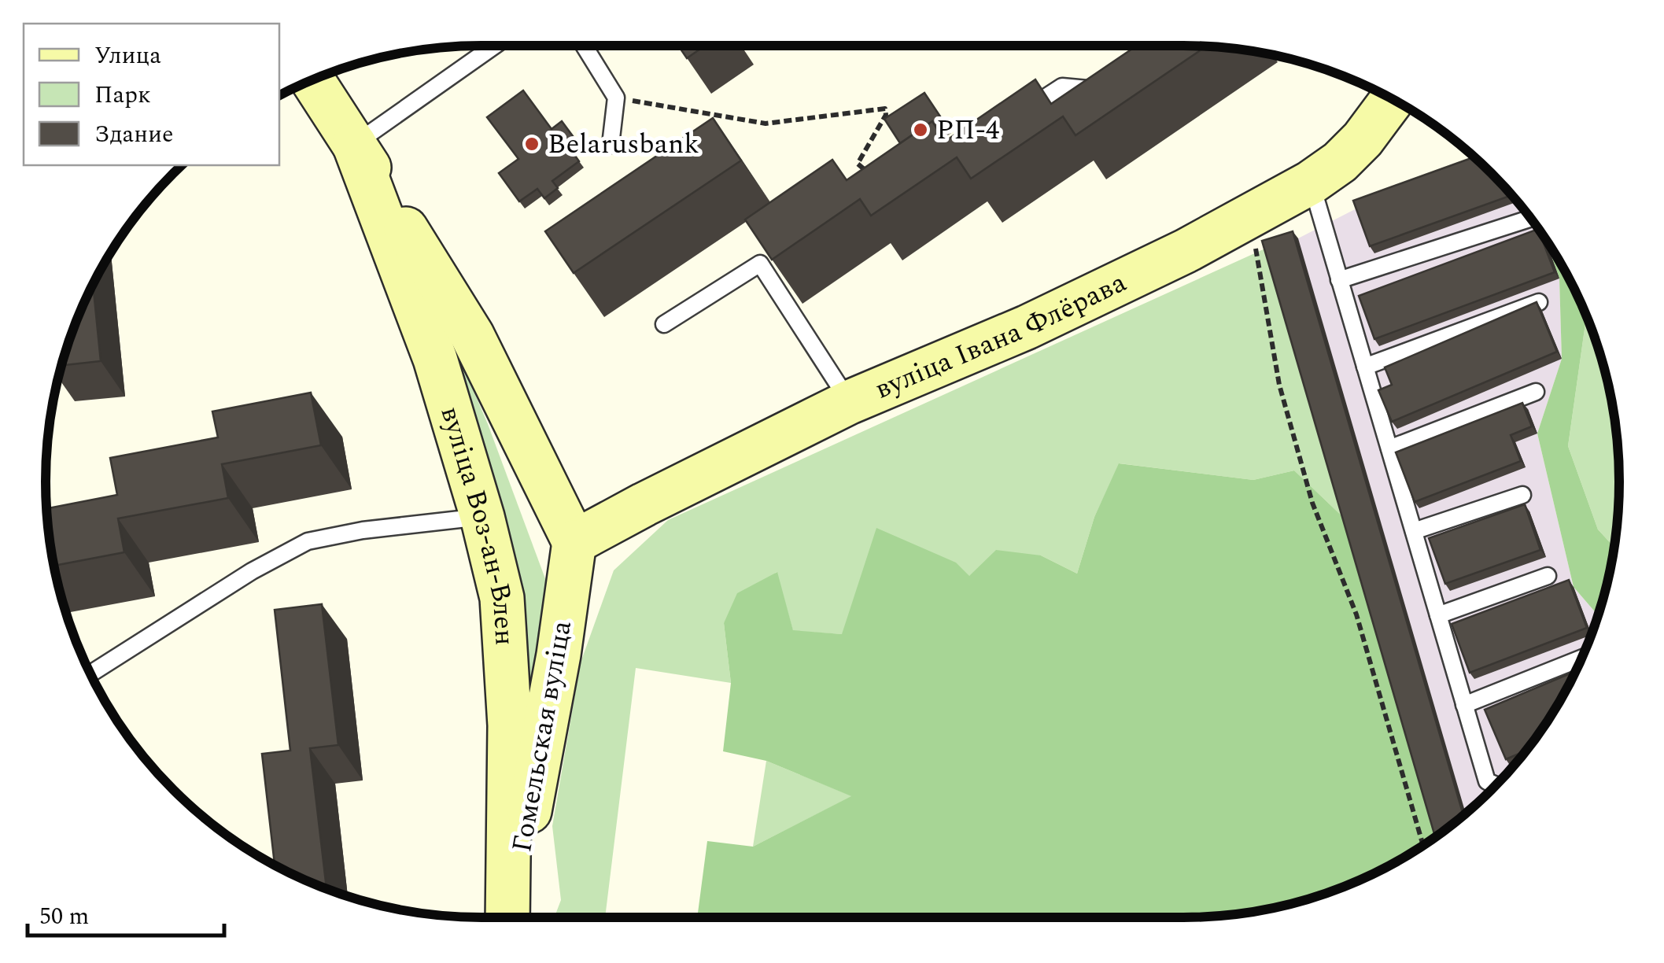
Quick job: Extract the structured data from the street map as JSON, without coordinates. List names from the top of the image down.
{
  "streets": {
    "main road": ["вуліца Івана Флёрава", "вуліца Воз-ан-Влен", "Гомельская вуліца"]
  },
  "crossings": [
    ["вуліца Івана Флёрава", "вуліца Воз-ан-Влен"],
    ["вуліца Івана Флёрава", "Гомельская вуліца"],
    ["вуліца Воз-ан-Влен", "Гомельская вуліца"]
  ],
  "places": ["РП-4", "Belarusbank"],
  "legend": ["Улица", "Парк", "Здание"],
  "scale_bar": "50 m"
}
